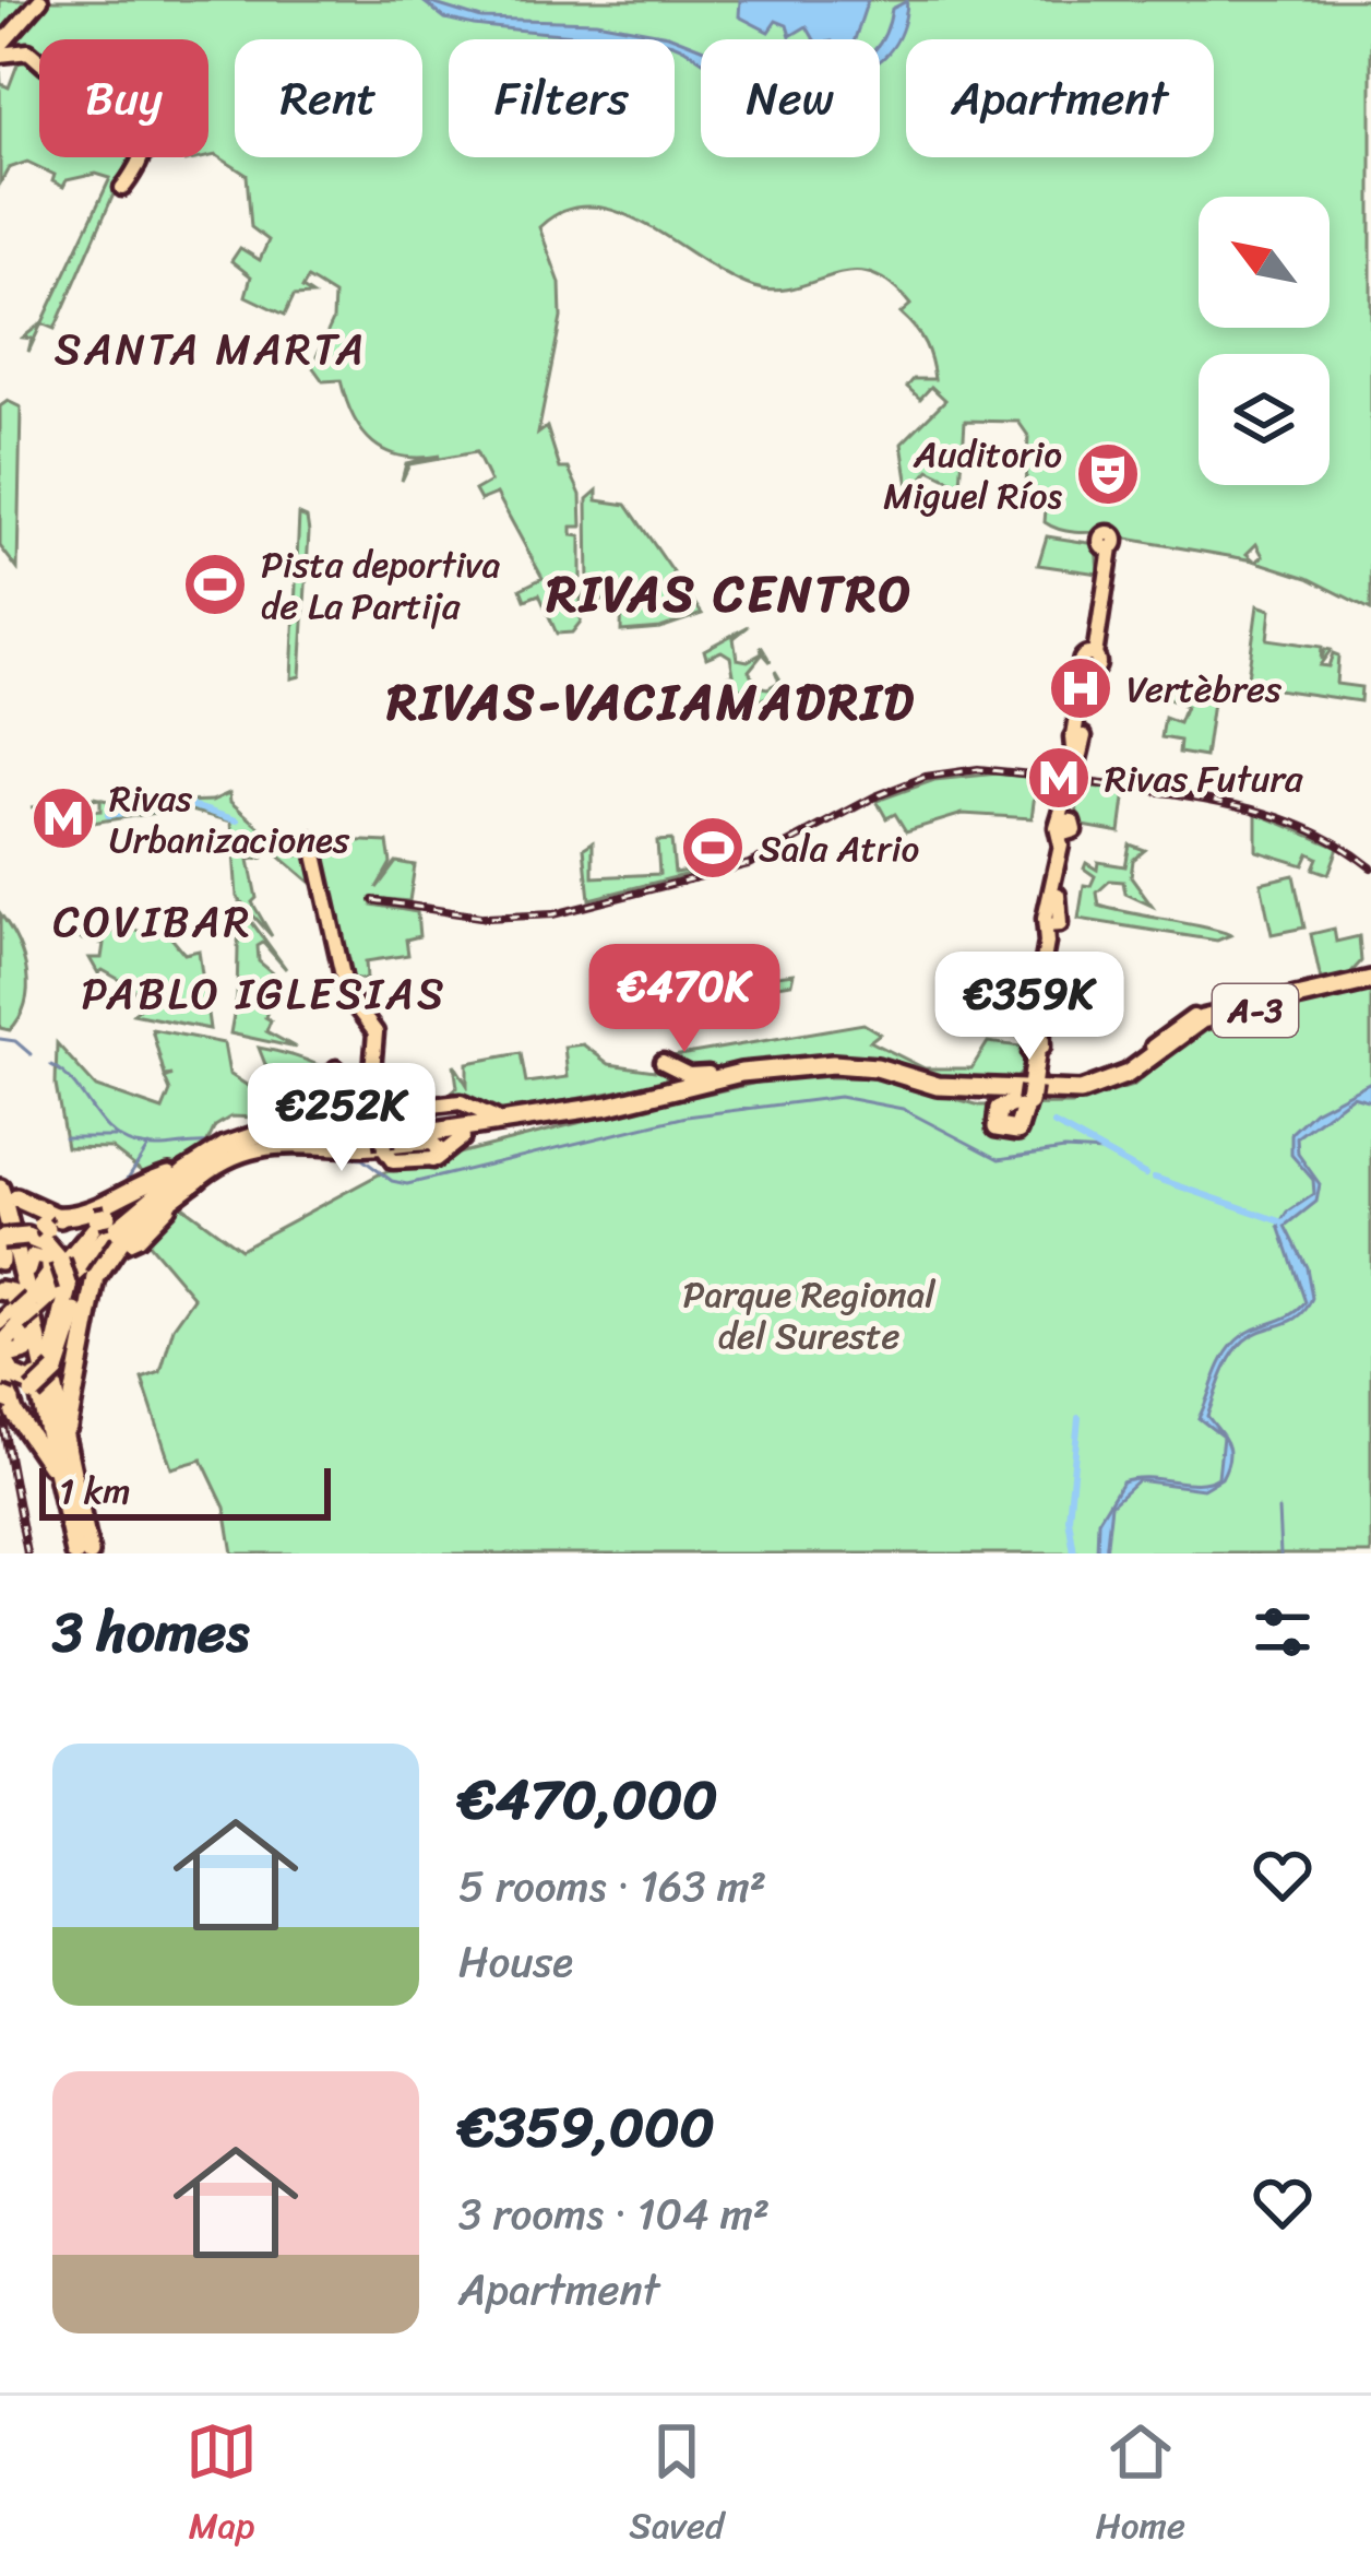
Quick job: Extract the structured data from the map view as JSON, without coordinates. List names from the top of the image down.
{
  "streets": {
    "highway": ["A-3"]
  },
  "districts": [
    "SANTA MARTA",
    "RIVAS CENTRO",
    "RIVAS-VACIAMADRID",
    "COVIBAR",
    "PABLO IGLESIAS"
  ],
  "parks": ["Parque Regional del Sureste"],
  "places": {
    "theatre": ["Auditorio Miguel Ríos"],
    "sports": ["Pista deportiva de La Partija", "Sala Atrio"],
    "hospital": ["Vertèbres"],
    "metro station": ["Rivas Futura", "Rivas Urbanizaciones"]
  },
  "scale_bar": "1 km",
  "north": "top left",
  "page": {
    "chip": [
      "Buy",
      "Rent",
      "Filters",
      "New",
      "Apartment"
    ],
    "price": ["€470K", "€359K", "€252K"],
    "scale": "1 km",
    "heading": "3 homes",
    "list": [
      {
        "name": "€470,000",
        "note": "5 rooms · 163 m² · House"
      },
      {
        "name": "€359,000",
        "note": "3 rooms · 104 m² · Apartment"
      }
    ],
    "tabs": ["Map", "Saved", "Home"]
  }
}
